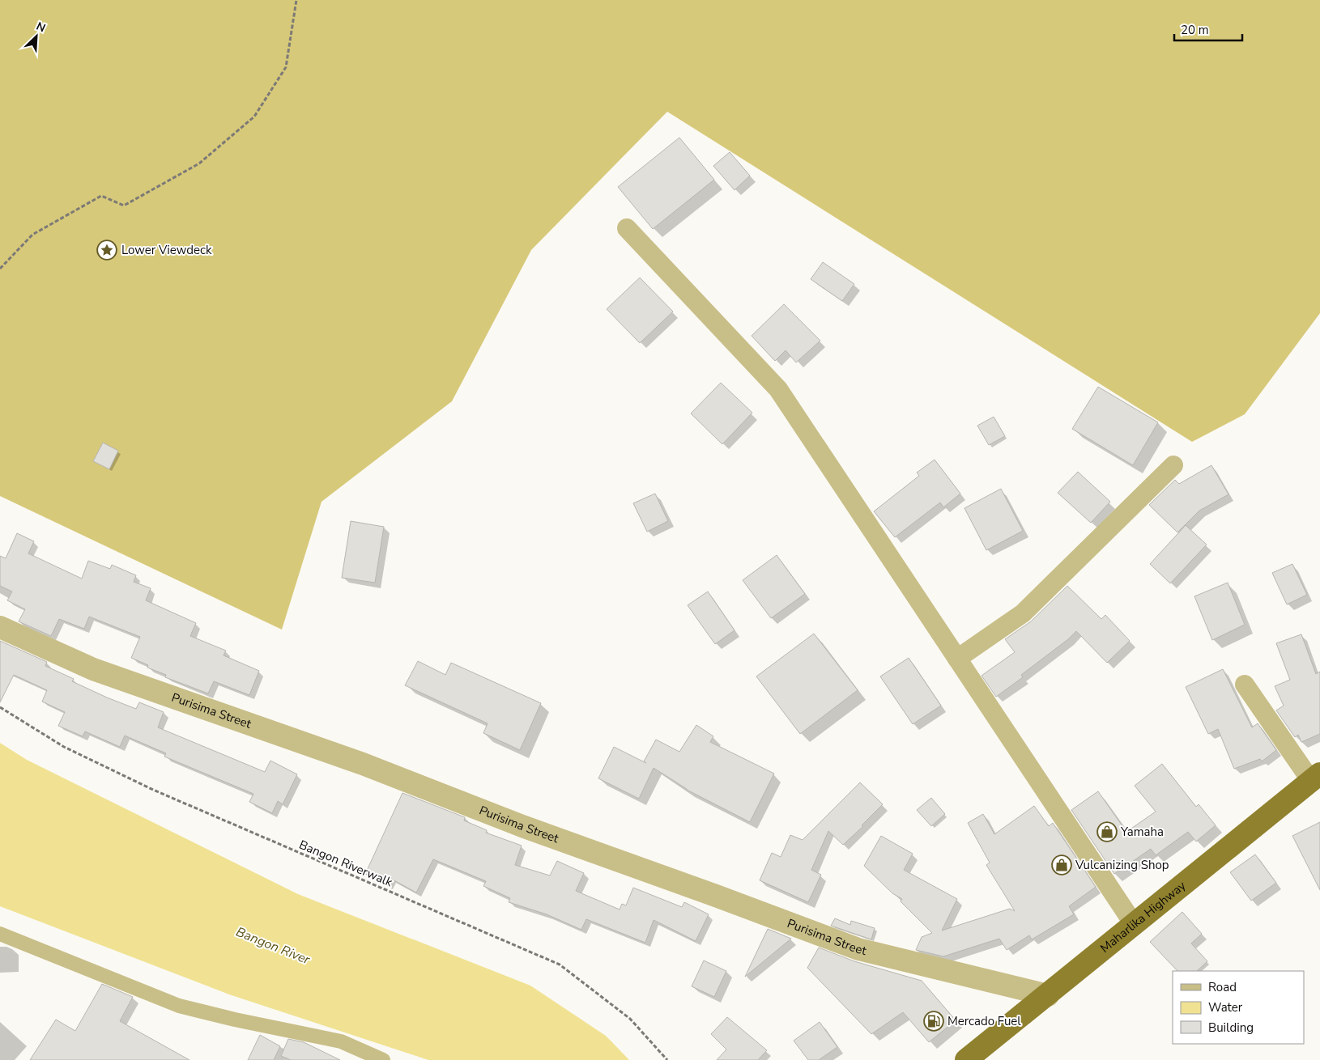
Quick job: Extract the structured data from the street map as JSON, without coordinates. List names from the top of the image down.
{
  "streets": {
    "highway": ["Maharlika Highway"],
    "street": ["Purisima Street"],
    "path": ["Bangon Riverwalk"]
  },
  "crossings": [
    ["Purisima Street", "Maharlika Highway"]
  ],
  "water": ["Bangon River"],
  "places": {
    "place": ["Lower Viewdeck"],
    "shop": ["Yamaha", "Vulcanizing Shop"],
    "fuel station": ["Mercado Fuel"]
  },
  "legend": ["Road", "Water", "Building"],
  "scale_bar": "20 m",
  "north": "top right"
}
